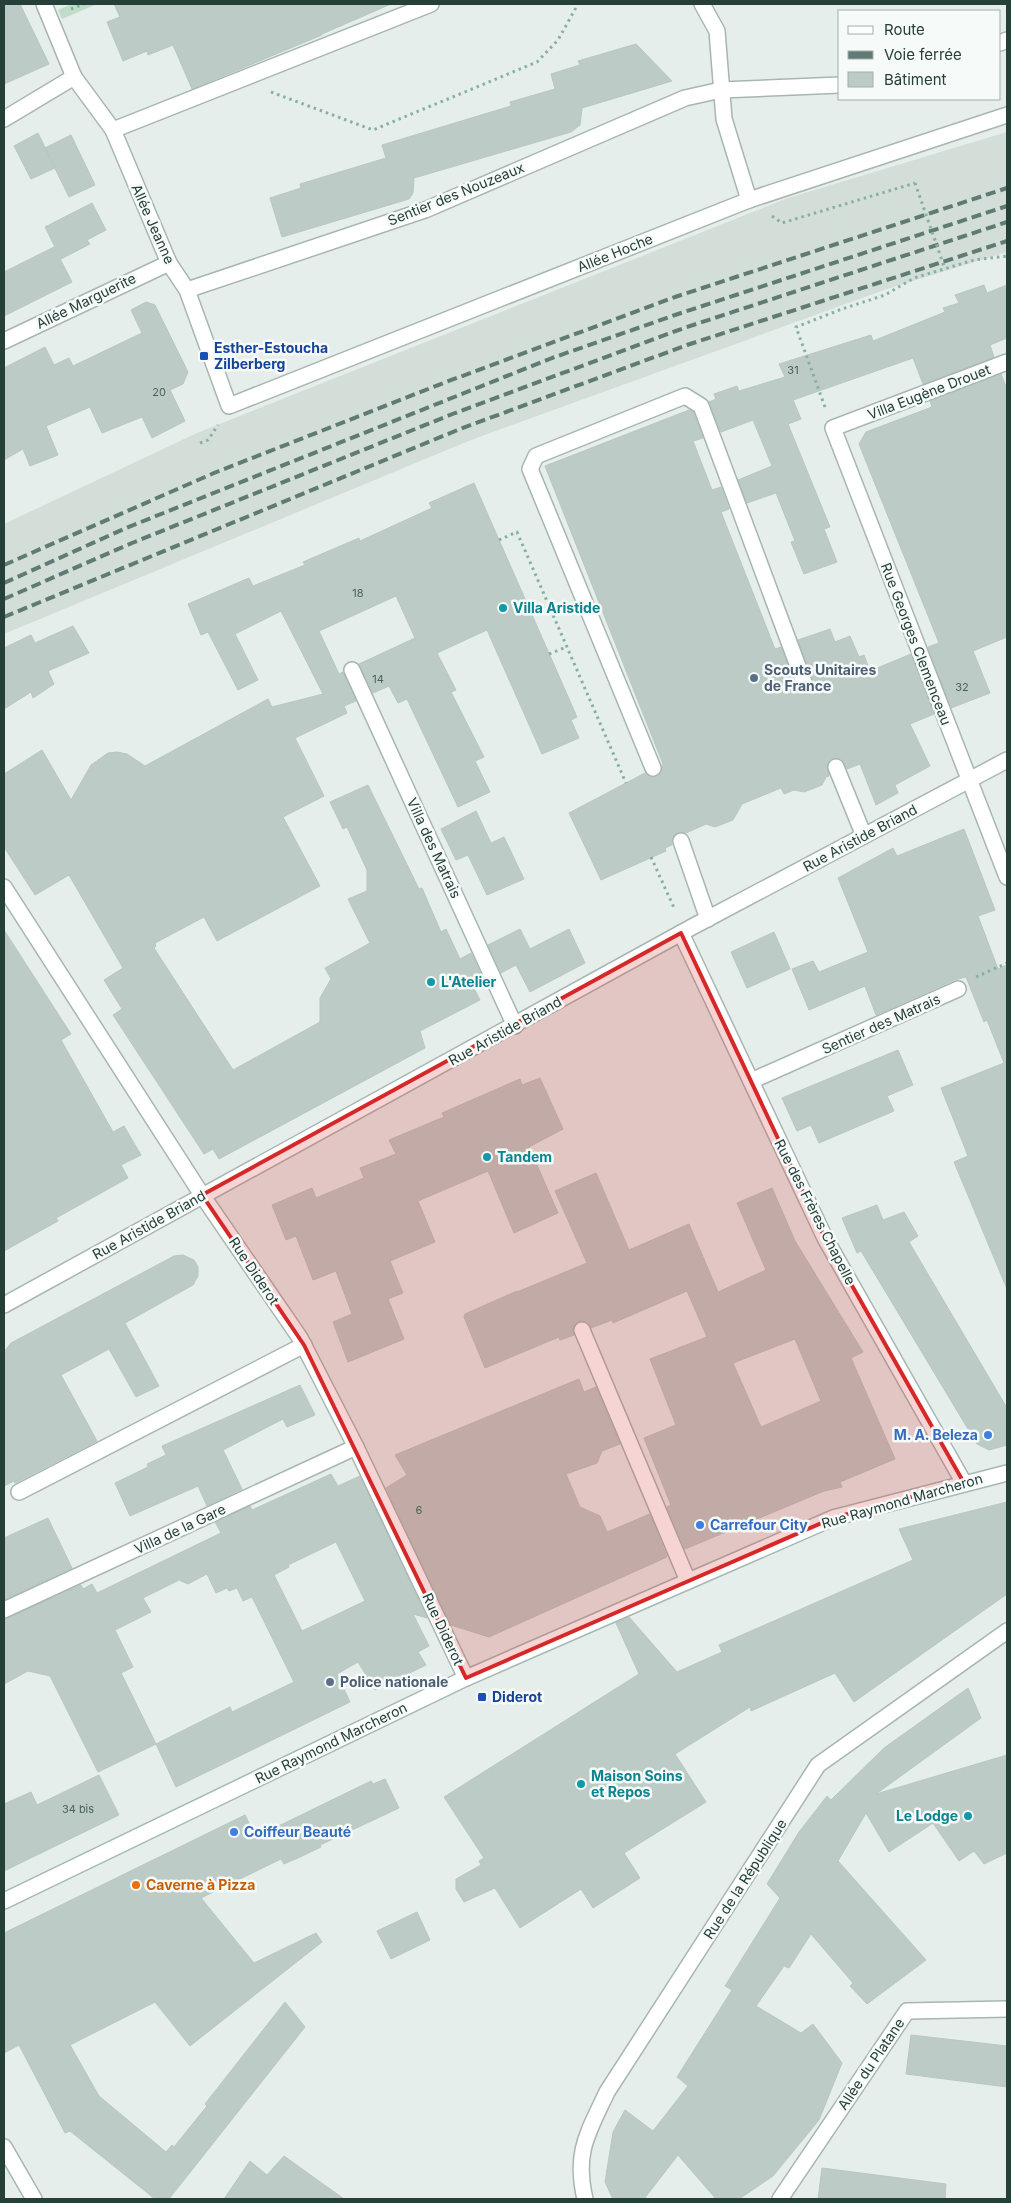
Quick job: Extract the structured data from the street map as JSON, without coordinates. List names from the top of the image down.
{
  "streets": {
    "street": [
      "Sentier des Nouzeaux",
      "Allée Jeanne",
      "Allée Hoche",
      "Allée Marguerite",
      "Villa Eugène Drouet",
      "Rue Georges Clemenceau",
      "Rue Aristide Briand",
      "Villa des Matrais",
      "Sentier des Matrais",
      "Rue des Frères Chapelle",
      "Rue Diderot",
      "Rue Raymond Marcheron",
      "Villa de la Gare",
      "Rue de la République",
      "Allée du Platane"
    ]
  },
  "crossings": [
    ["Sentier des Nouzeaux", "Allée Jeanne"],
    ["Allée Jeanne", "Allée Hoche"],
    ["Allée Jeanne", "Allée Marguerite"],
    ["Villa Eugène Drouet", "Rue Georges Clemenceau"],
    ["Rue Georges Clemenceau", "Rue Aristide Briand"],
    ["Rue Aristide Briand", "Villa des Matrais"],
    ["Rue Aristide Briand", "Rue des Frères Chapelle"],
    ["Rue Aristide Briand", "Rue Diderot"],
    ["Sentier des Matrais", "Rue des Frères Chapelle"],
    ["Rue des Frères Chapelle", "Rue Raymond Marcheron"],
    ["Rue Diderot", "Rue Raymond Marcheron"],
    ["Rue Diderot", "Villa de la Gare"]
  ],
  "places": {
    "transit": ["Esther-Estoucha Zilberberg", "Diderot"],
    "other": [
      "Villa Aristide",
      "Scouts Unitaires de France",
      "L'Atelier",
      "Tandem",
      "M. A. Beleza",
      "Carrefour City",
      "Police nationale",
      "Maison Soins et Repos",
      "Le Lodge",
      "Coiffeur Beauté",
      "Caverne à Pizza"
    ]
  },
  "house_numbers": [
    "31",
    "20",
    "18",
    "14",
    "32",
    "6",
    "34 bis"
  ],
  "legend": ["Route", "Voie ferrée", "Bâtiment"]
}
